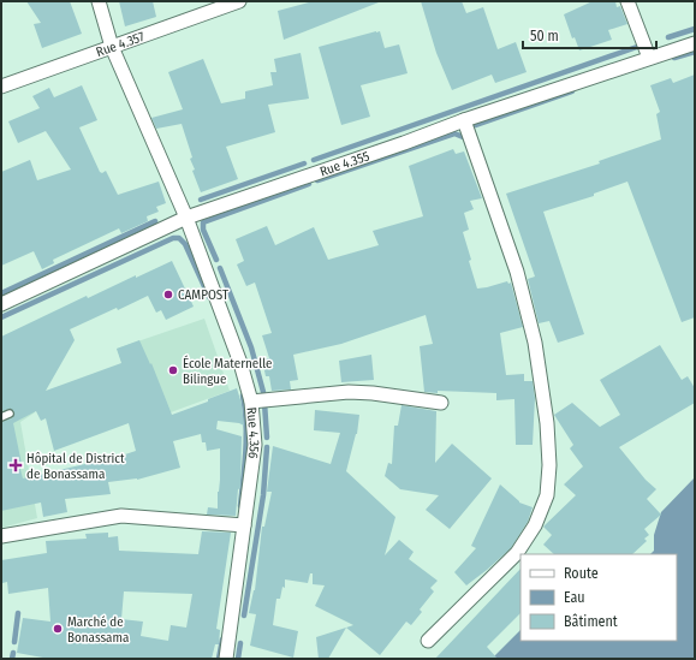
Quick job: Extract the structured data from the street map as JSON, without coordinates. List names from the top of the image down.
{
  "streets": {
    "street": ["Rue 4.357", "Rue 4.355", "Rue 4.356"]
  },
  "crossings": [
    ["Rue 4.357", "Rue 4.356"],
    ["Rue 4.355", "Rue 4.356"]
  ],
  "places": {
    "other": ["CAMPOST", "École Maternelle Bilingue", "Marché de Bonassama"],
    "health": ["Hôpital de District de Bonassama"]
  },
  "legend": ["Route", "Eau", "Bâtiment"],
  "scale_bar": "50 m"
}
